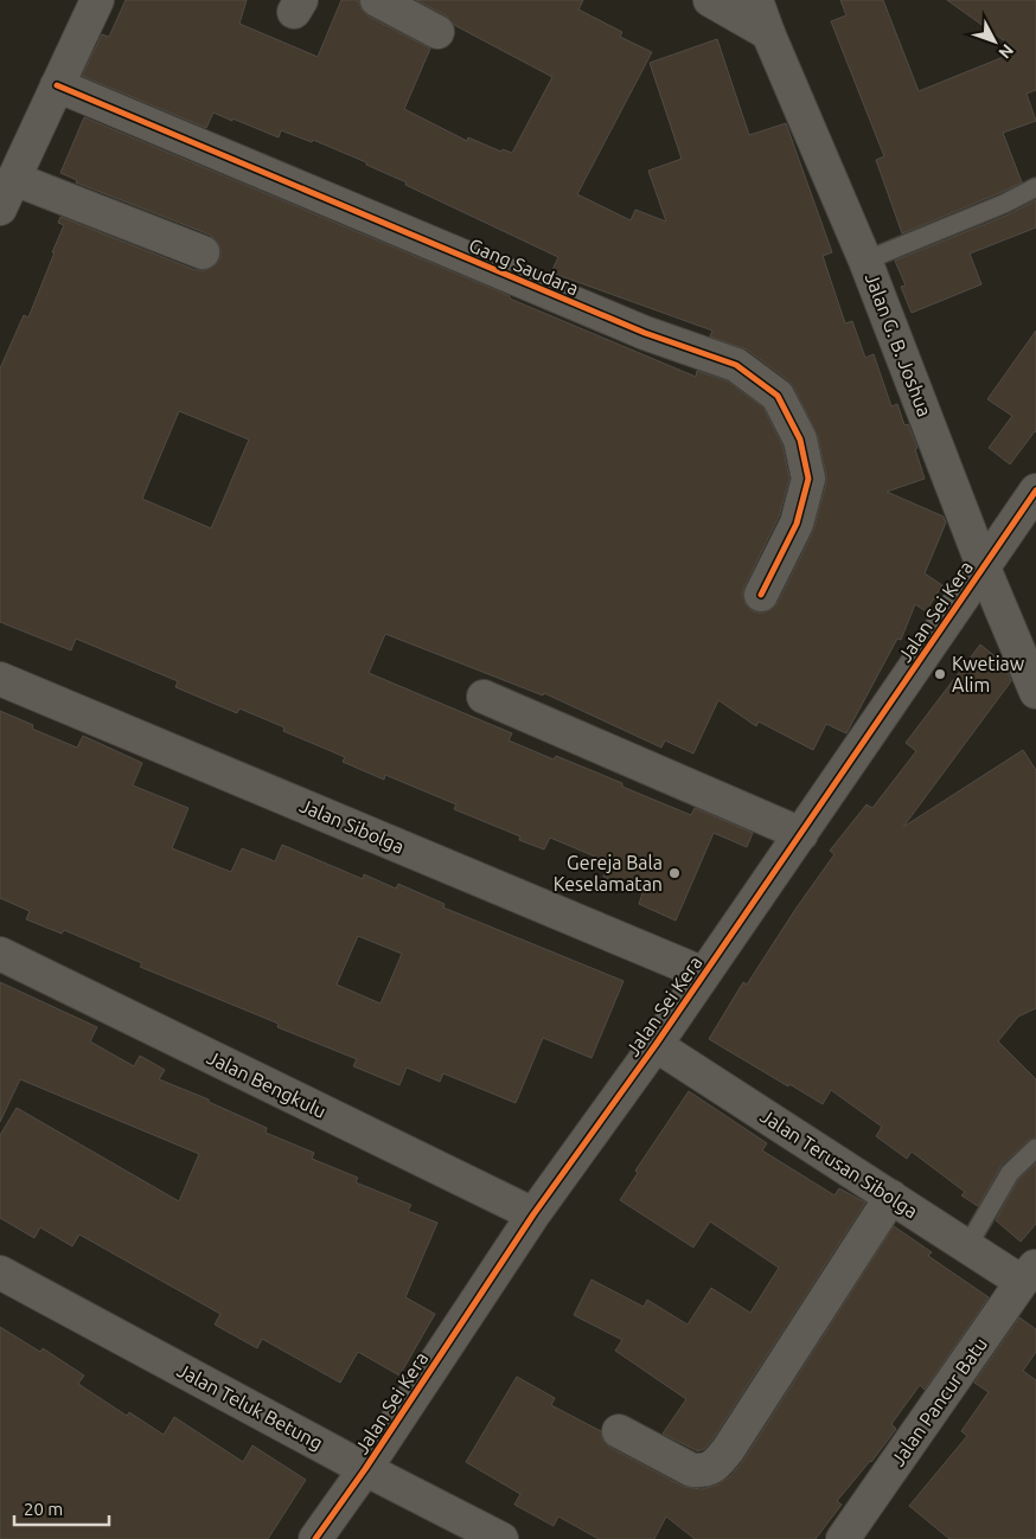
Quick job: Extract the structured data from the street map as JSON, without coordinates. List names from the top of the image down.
{
  "streets": {
    "street": [
      "Gang Saudara",
      "Jalan G. B. Joshua",
      "Jalan Sei Kera",
      "Jalan Sibolga",
      "Jalan Bengkulu",
      "Jalan Terusan Sibolga",
      "Jalan Pancur Batu",
      "Jalan Teluk Betung"
    ]
  },
  "crossings": [
    ["Jalan G. B. Joshua", "Jalan Sei Kera"],
    ["Jalan Sei Kera", "Jalan Sibolga"],
    ["Jalan Sei Kera", "Jalan Bengkulu"],
    ["Jalan Sei Kera", "Jalan Terusan Sibolga"],
    ["Jalan Sei Kera", "Jalan Teluk Betung"],
    ["Jalan Terusan Sibolga", "Jalan Pancur Batu"]
  ],
  "places": ["Kwetiaw Alim", "Gereja Bala Keselamatan"],
  "scale_bar": "20 m",
  "north": "bottom right"
}
